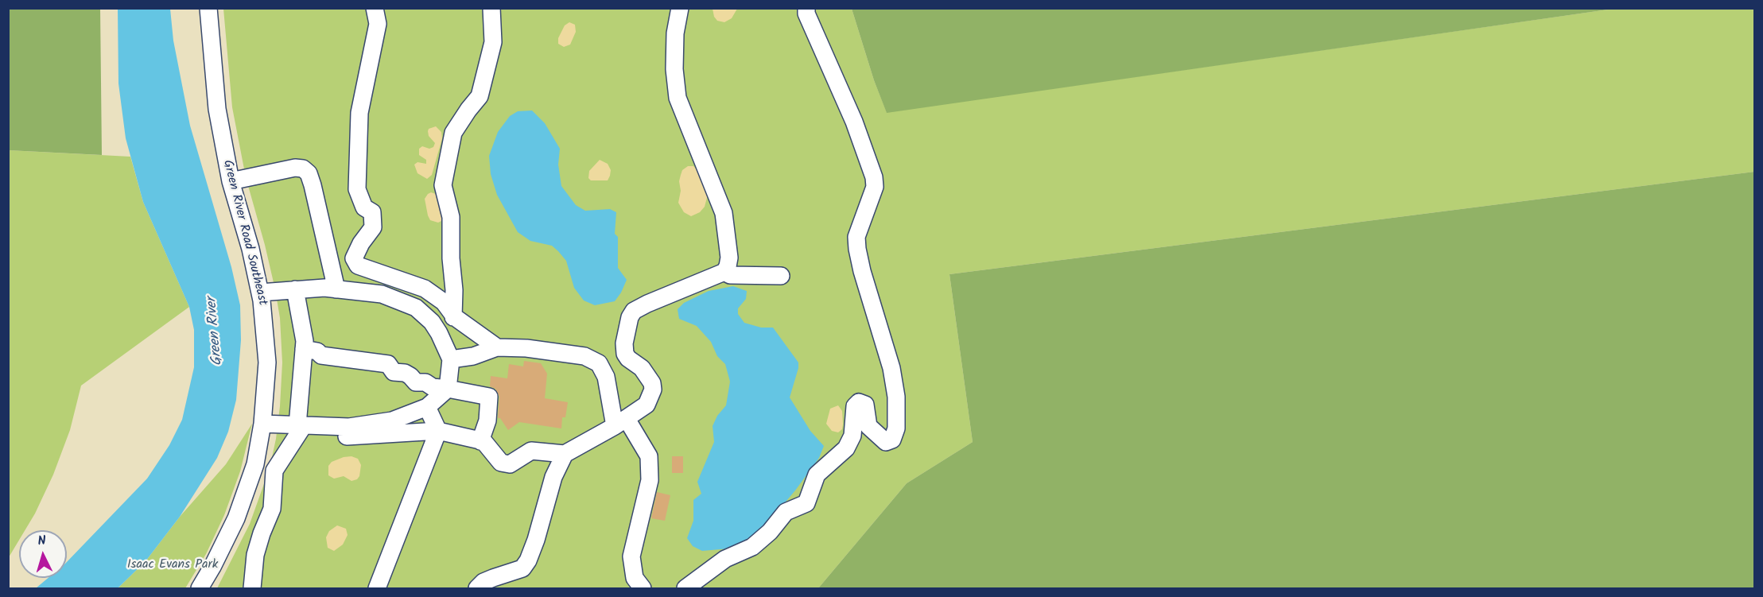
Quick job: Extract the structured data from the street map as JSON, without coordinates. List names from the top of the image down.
{
  "streets": {
    "street": ["Green River Road Southeast"]
  },
  "water": ["Green River"],
  "parks": ["Isaac Evans Park"],
  "north": "top"
}
